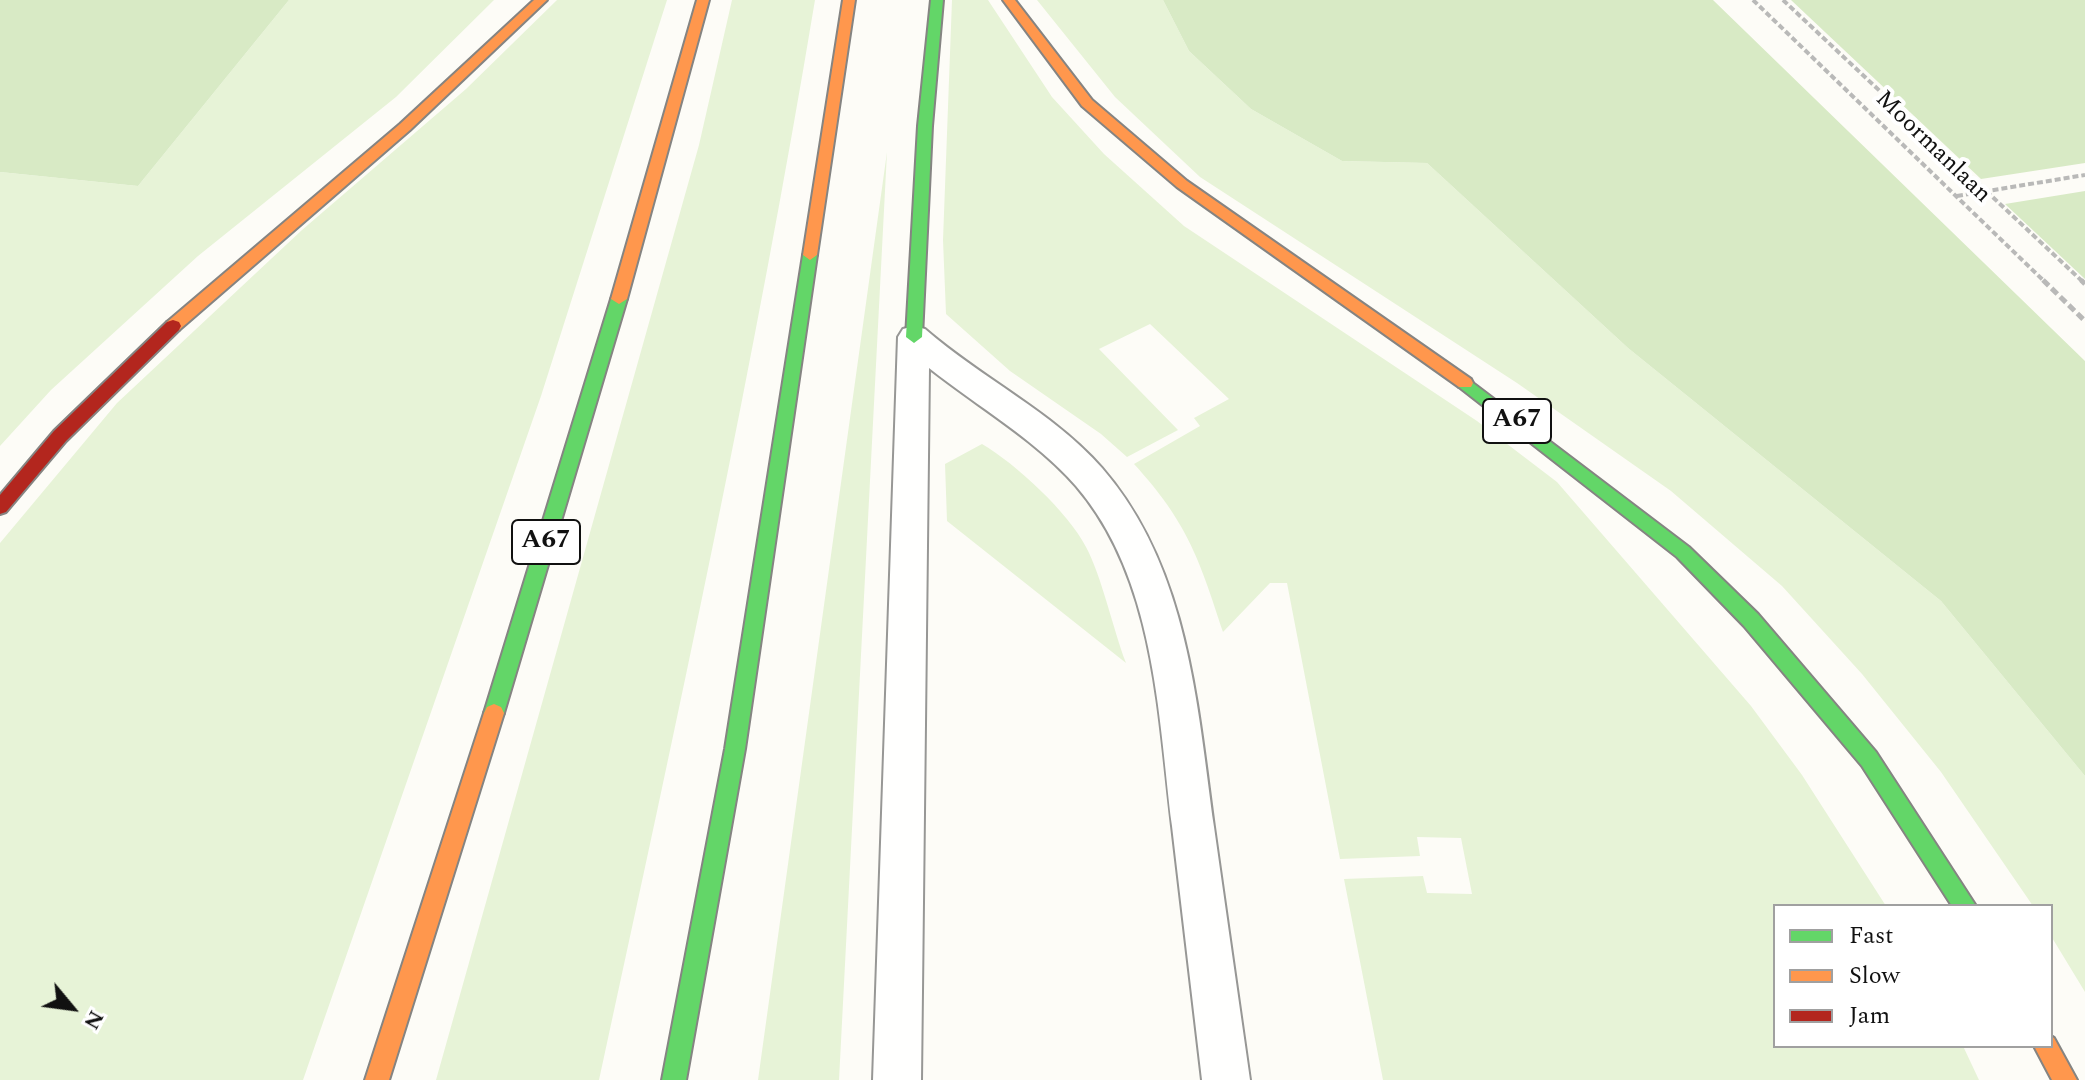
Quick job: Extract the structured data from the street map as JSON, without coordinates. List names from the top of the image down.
{
  "streets": {
    "highway": ["A67"],
    "path": ["Moormanlaan"]
  },
  "legend": ["Fast", "Slow", "Jam"],
  "north": "bottom right"
}
